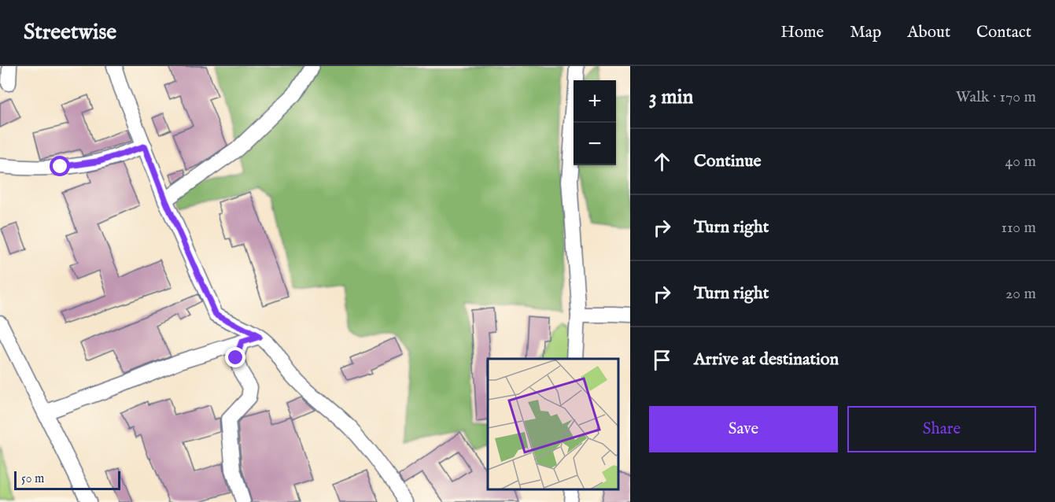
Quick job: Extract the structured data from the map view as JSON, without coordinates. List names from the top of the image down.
{
  "scale_bar": "50 m",
  "page": {
    "header": "Streetwise",
    "nav": [
      "Home",
      "Map",
      "About",
      "Contact"
    ],
    "heading": ["3 min", "Walk · 170 m"],
    "map_buttons": ["+", "−"],
    "list": [
      ["Continue", "40 m"],
      ["Turn right", "110 m"],
      ["Turn right", "20 m"],
      "Arrive at destination"
    ],
    "buttons": ["Save", "Share"],
    "scale": "50 m"
  }
}
